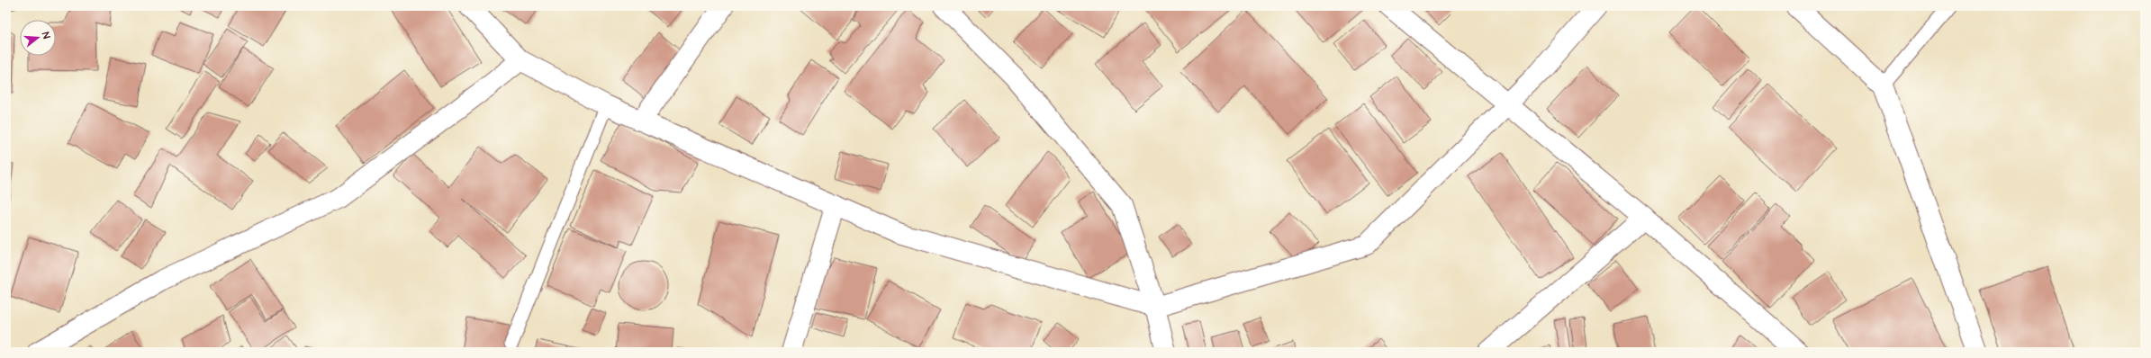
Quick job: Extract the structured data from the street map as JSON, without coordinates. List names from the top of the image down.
{
  "north": "right"
}
